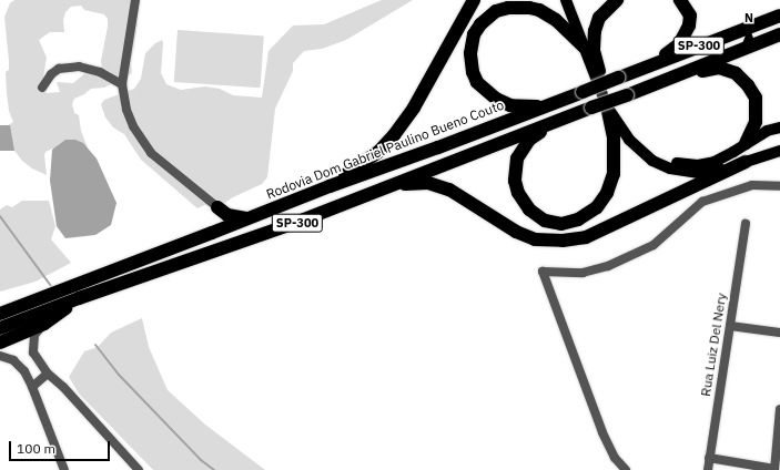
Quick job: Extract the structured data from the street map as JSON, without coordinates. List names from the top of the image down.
{
  "streets": {
    "highway": ["SP-300", "Rodovia Dom Gabriel Paulino Bueno Couto"],
    "street": ["Rua Luiz Del Nery"]
  },
  "scale_bar": "100 m",
  "north": "top"
}
